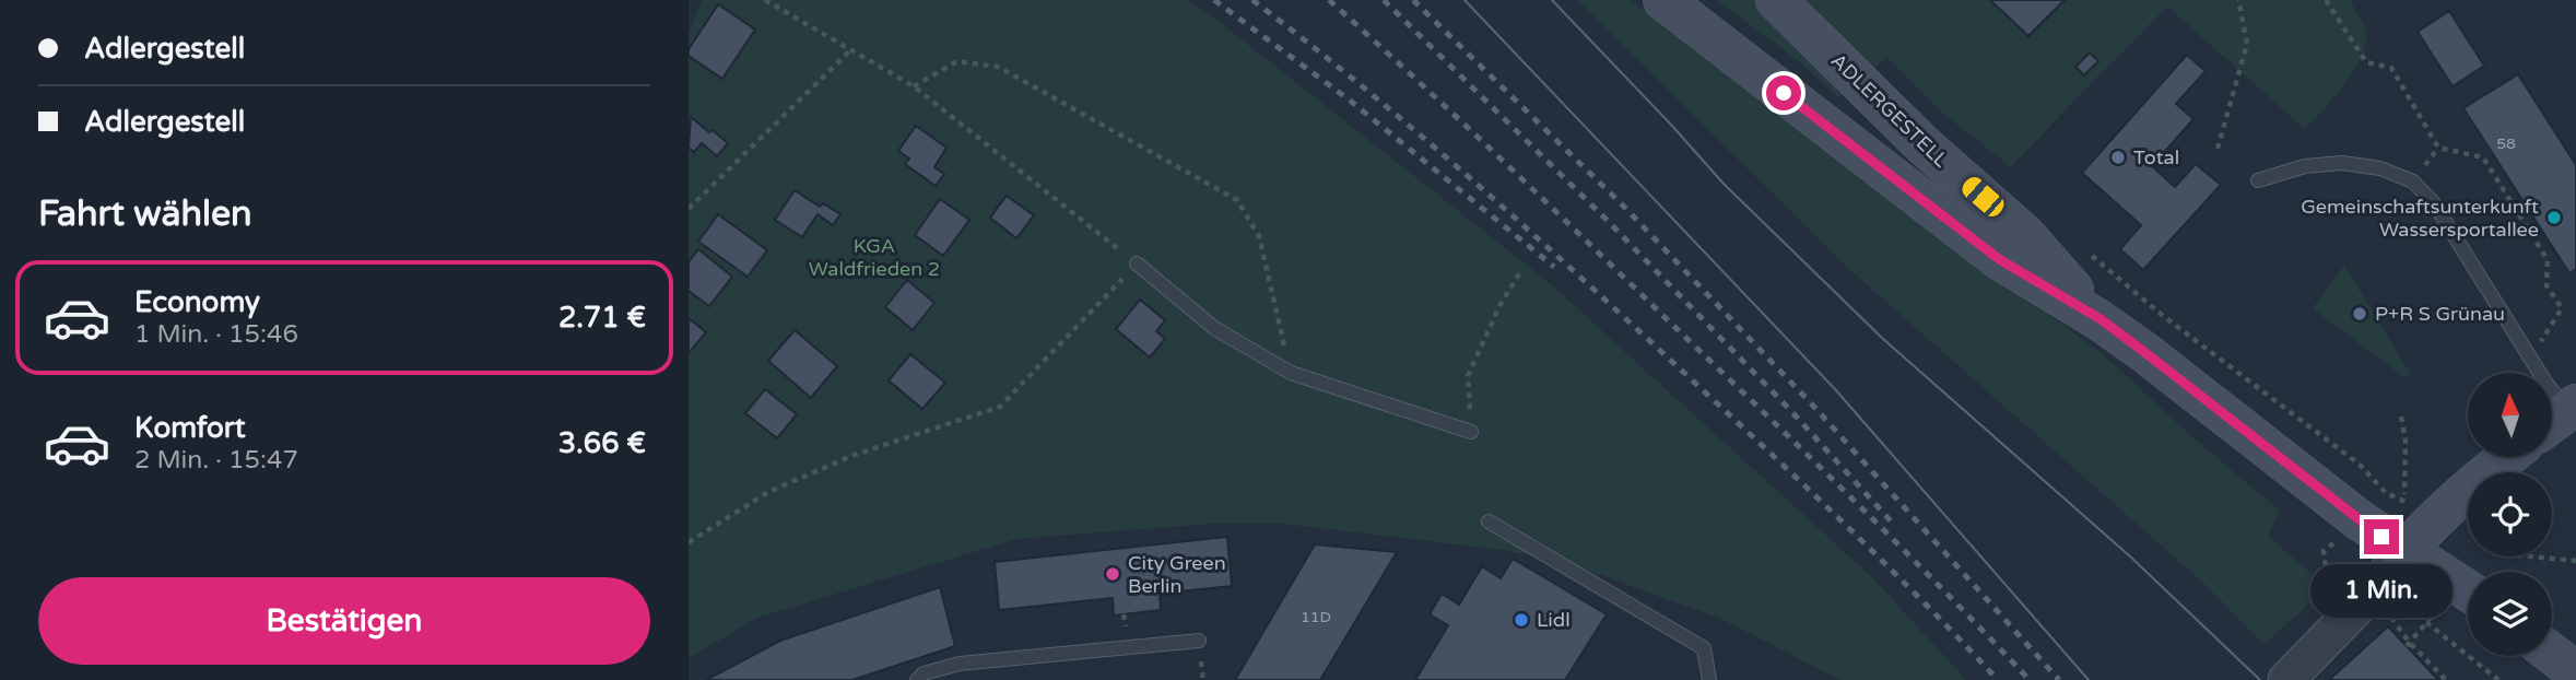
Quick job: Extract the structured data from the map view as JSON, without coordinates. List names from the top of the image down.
{
  "streets": {
    "main road": ["ADLERGESTELL"]
  },
  "parks": ["KGA Waldfrieden 2"],
  "places": [
    "Total",
    "Gemeinschaftsunterkunft Wassersportallee",
    "P+R S Grünau",
    "City Green Berlin",
    "Lidl"
  ],
  "house_numbers": ["58", "11D"],
  "north": "top",
  "page": {
    "banner": ["Adlergestell", "Adlergestell"],
    "heading": "Fahrt wählen",
    "list": [
      {
        "name": "Economy",
        "note": "1 Min. · 15:46",
        "value": "2.71 €"
      },
      {
        "name": "Komfort",
        "note": "2 Min. · 15:47",
        "value": "3.66 €"
      }
    ],
    "buttons": "Bestätigen",
    "bubble": "1 Min."
  }
}
